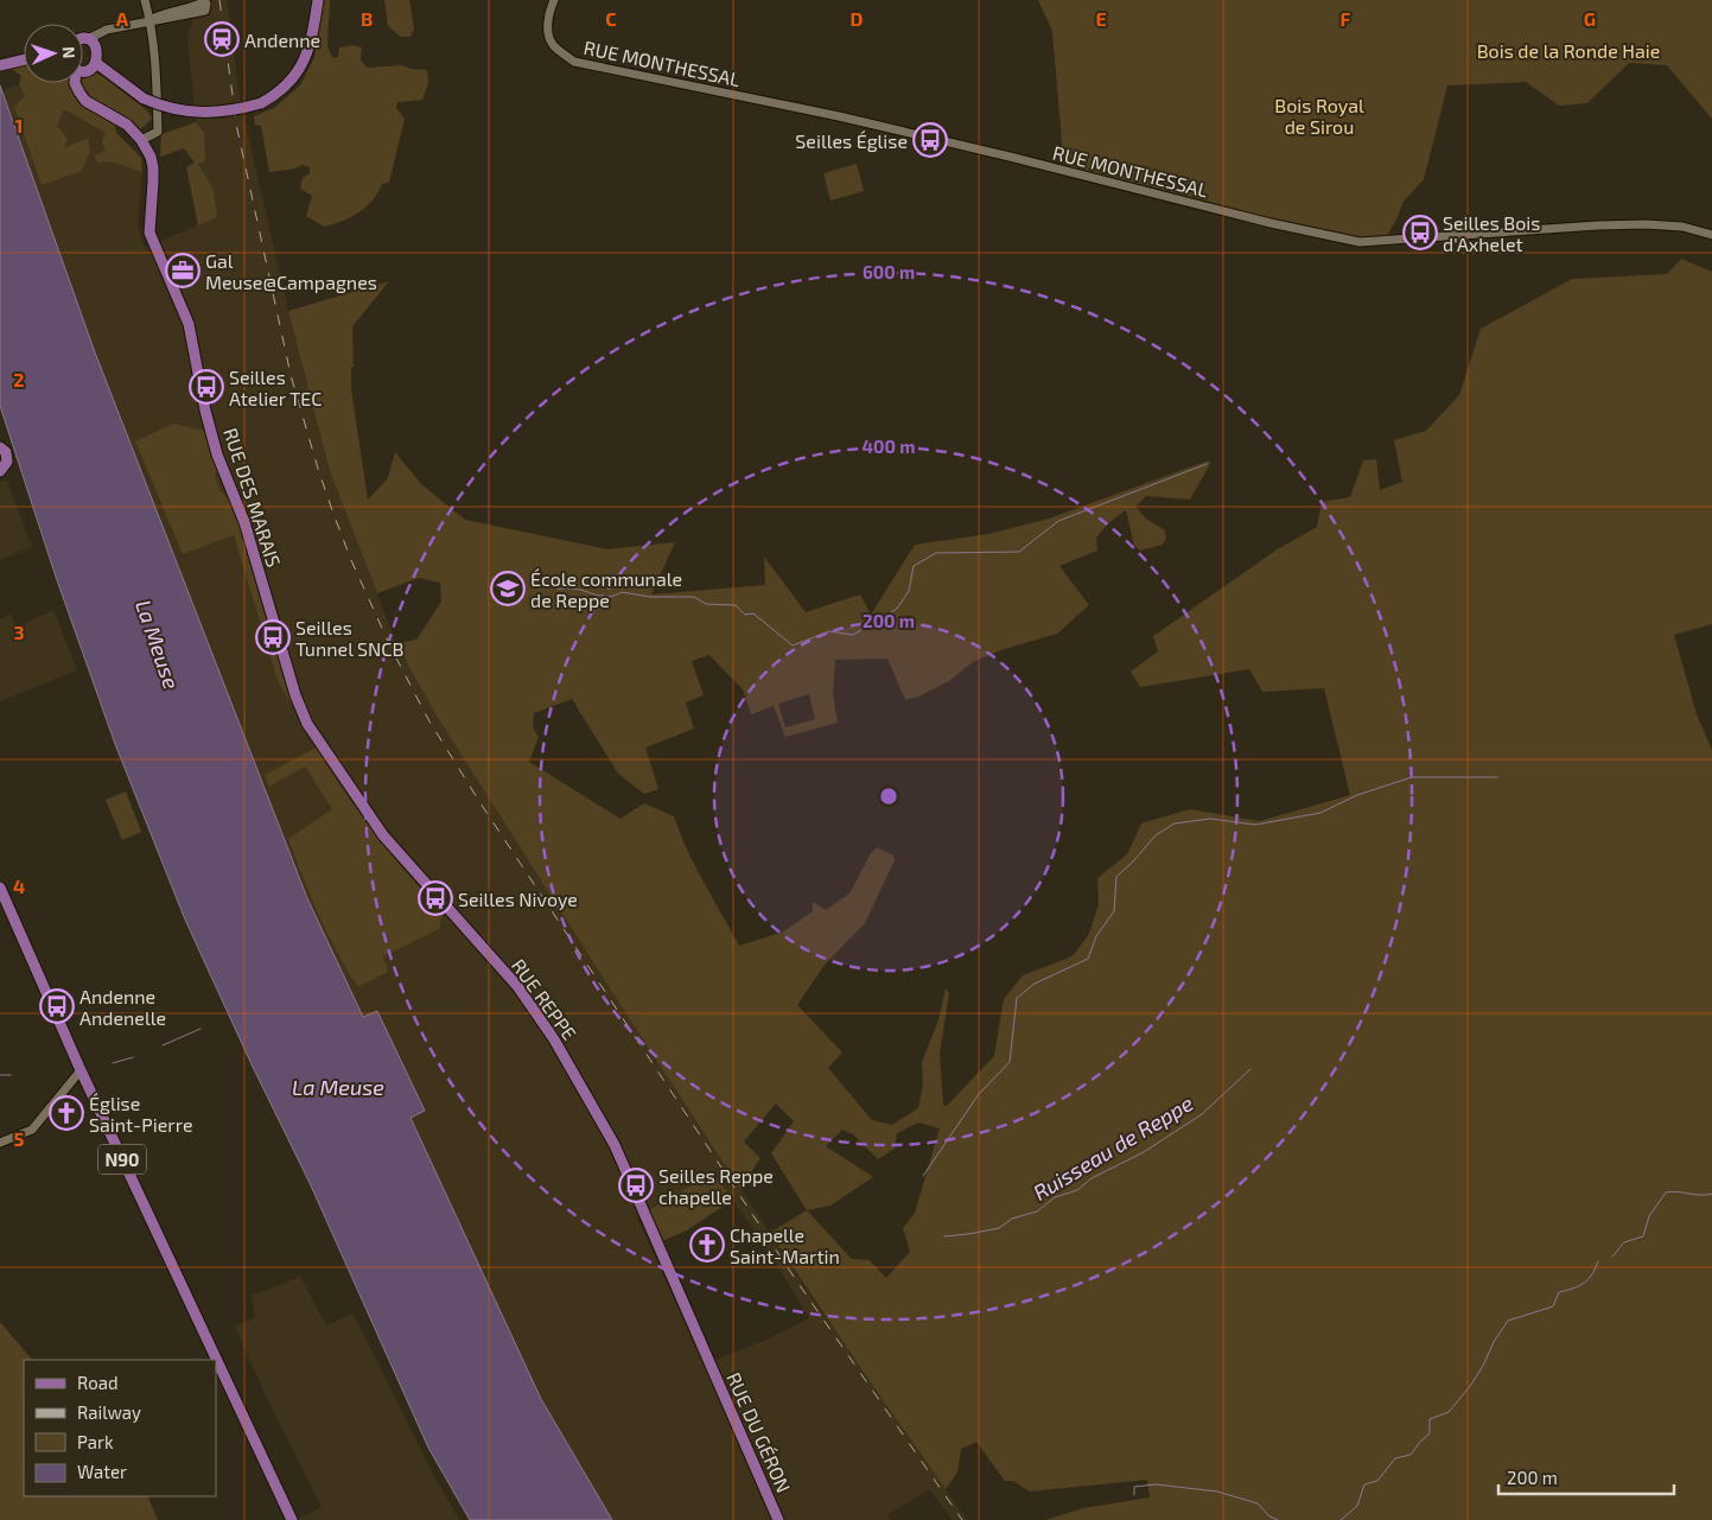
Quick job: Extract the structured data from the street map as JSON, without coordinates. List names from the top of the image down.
{
  "streets": {
    "main road": [
      "RUE DES MARAIS",
      "RUE REPPE",
      "N90",
      "RUE DU GÉRON"
    ],
    "street": ["RUE MONTHESSAL"]
  },
  "crossings": [
    ["RUE DES MARAIS", "RUE REPPE"],
    ["RUE REPPE", "RUE DU GÉRON"]
  ],
  "water": ["La Meuse", "Ruisseau de Reppe"],
  "parks": ["Bois de la Ronde Haie", "Bois Royal de Sirou"],
  "places": {
    "station": ["Andenne"],
    "bus stop": [
      "Seilles Église",
      "Seilles Bois d'Axhelet",
      "Seilles Atelier TEC",
      "Seilles Tunnel SNCB",
      "Seilles Nivoye",
      "Andenne Andenelle",
      "Seilles Reppe chapelle"
    ],
    "office": ["Gal Meuse@Campagnes"],
    "school or university": ["École communale de Reppe"],
    "church": ["Église Saint-Pierre", "Chapelle Saint-Martin"]
  },
  "legend": [
    "Road",
    "Railway",
    "Park",
    "Water"
  ],
  "scale_bar": "200 m",
  "north": "right",
  "grid": {
    "columns": [
      "A",
      "B",
      "C",
      "D",
      "E",
      "F",
      "G"
    ],
    "rows": [
      "1",
      "2",
      "3",
      "4",
      "5"
    ]
  },
  "rings": ["600 m", "400 m", "200 m"]
}
